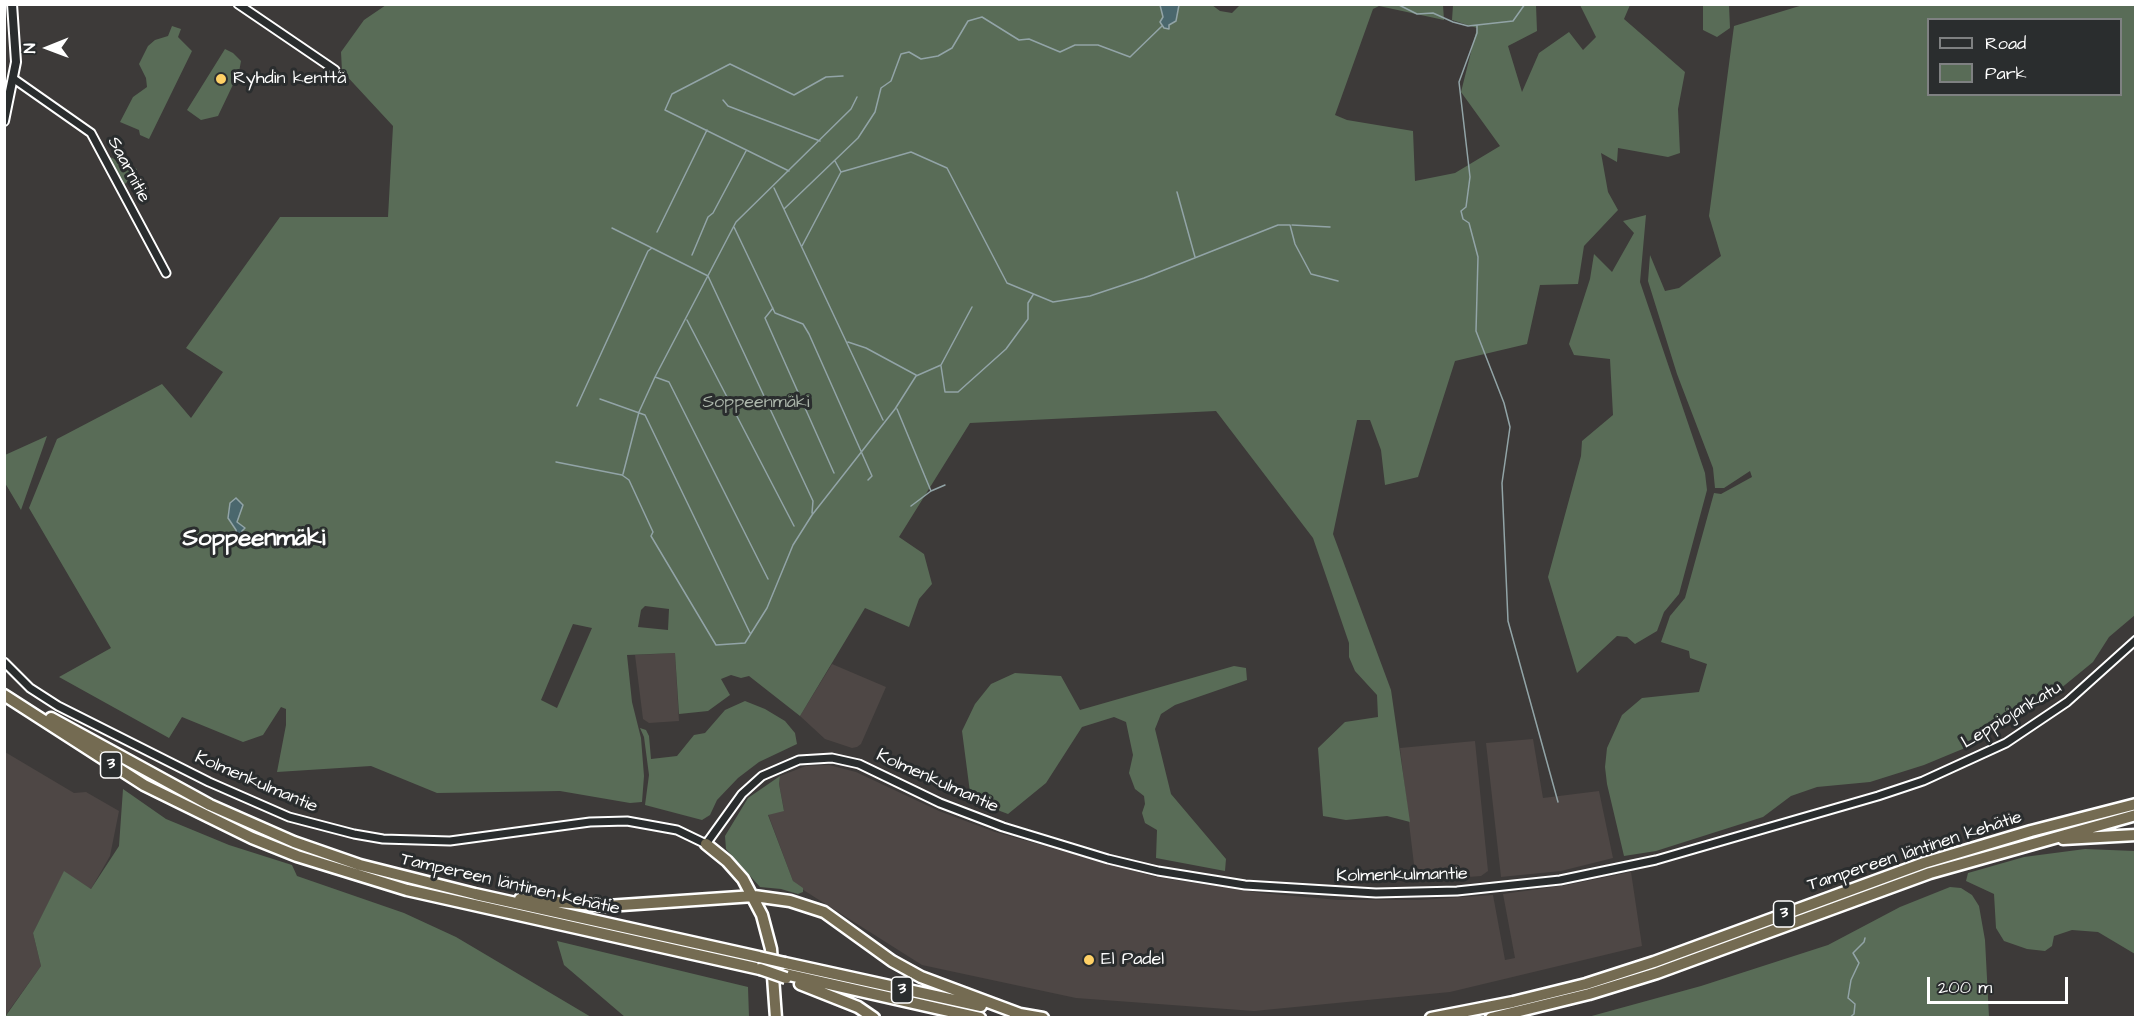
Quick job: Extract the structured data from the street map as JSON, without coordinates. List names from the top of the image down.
{
  "streets": {
    "highway": ["3", "Tampereen läntinen kehätie"],
    "street": ["Saarnitie", "Leppiojankatu", "Kolmenkulmantie"]
  },
  "crossings": [
    ["Leppiojankatu", "Kolmenkulmantie"]
  ],
  "districts": ["Soppeenmäki"],
  "parks": ["Soppeenmäki"],
  "places": ["Ryhdin kenttä", "El Padel"],
  "legend": ["Road", "Park"],
  "scale_bar": "200 m",
  "north": "left"
}
